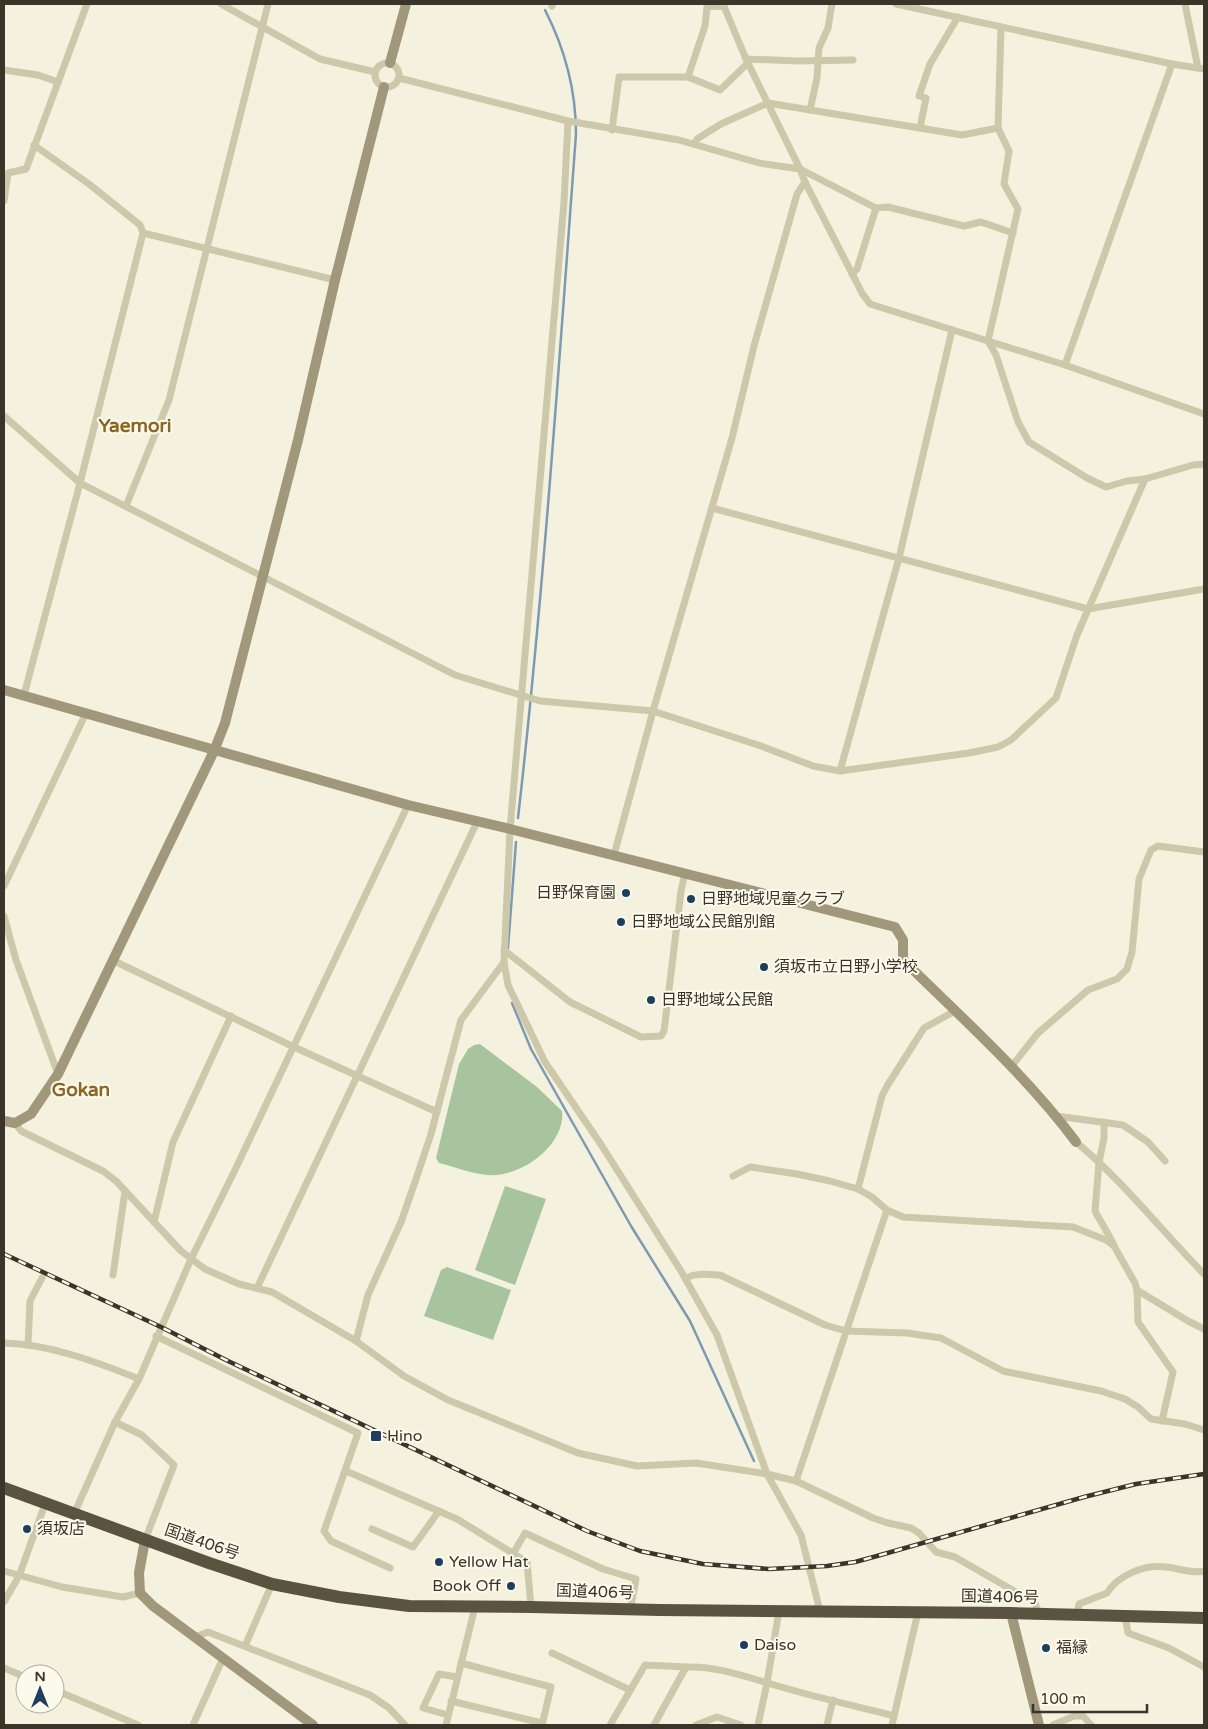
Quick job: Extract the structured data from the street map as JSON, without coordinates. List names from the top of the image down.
{
  "streets": {
    "highway": ["国道406号"]
  },
  "districts": ["Yaemori", "Gokan"],
  "places": {
    "other": [
      "日野保育園",
      "日野地域児童クラブ",
      "日野地域公民館別館",
      "須坂市立日野小学校",
      "日野地域公民館",
      "須坂店",
      "Yellow Hat",
      "Book Off",
      "Daiso",
      "福縁"
    ],
    "transit": ["Hino"]
  },
  "scale_bar": "100 m",
  "north": "top"
}
